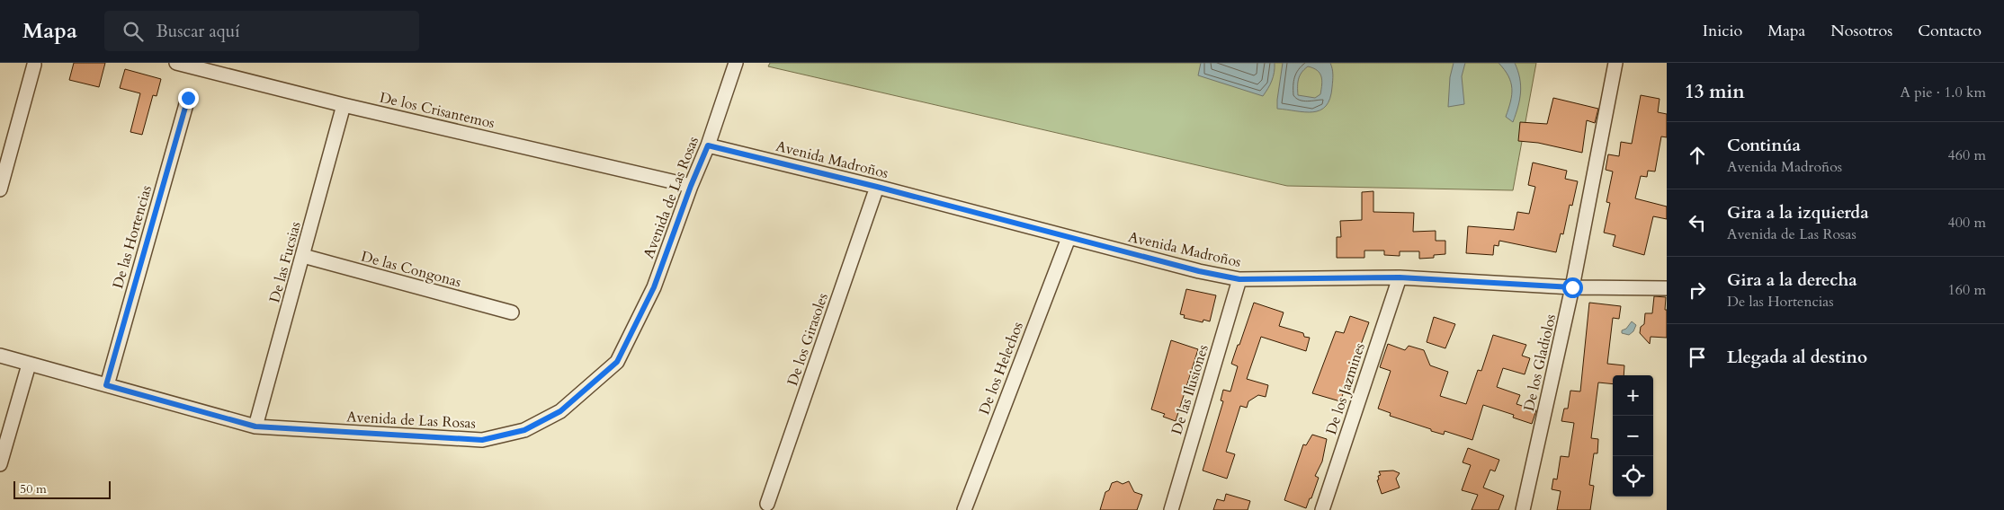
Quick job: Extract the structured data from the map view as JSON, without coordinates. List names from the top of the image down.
{
  "streets": {
    "street": [
      "De los Crisantemos",
      "Avenida Madroños",
      "Avenida de Las Rosas",
      "De las Hortencias",
      "De las Fucsias",
      "De las Congonas",
      "De los Girasoles",
      "De los Gladiolos",
      "De los Helechos",
      "De los Jazmines",
      "De las Ilusiones"
    ]
  },
  "crossings": [
    ["De los Crisantemos", "Avenida de Las Rosas"],
    ["De los Crisantemos", "De las Fucsias"],
    ["Avenida Madroños", "Avenida de Las Rosas"],
    ["Avenida Madroños", "De los Girasoles"],
    ["Avenida Madroños", "De los Gladiolos"],
    ["Avenida Madroños", "De los Helechos"],
    ["Avenida Madroños", "De los Jazmines"],
    ["Avenida Madroños", "De las Ilusiones"],
    ["Avenida de Las Rosas", "De las Hortencias"],
    ["Avenida de Las Rosas", "De las Fucsias"],
    ["De las Fucsias", "De las Congonas"]
  ],
  "scale_bar": "50 m",
  "page": {
    "header": "Mapa",
    "search": "Buscar aquí",
    "nav": [
      "Inicio",
      "Mapa",
      "Nosotros",
      "Contacto"
    ],
    "heading": ["13 min", "A pie · 1.0 km"],
    "list": [
      ["Continúa", "Avenida Madroños", "460 m"],
      ["Gira a la izquierda", "Avenida de Las Rosas", "400 m"],
      ["Gira a la derecha", "De las Hortencias", "160 m"],
      "Llegada al destino"
    ],
    "map_buttons": ["+", "−"],
    "scale": "50 m"
  }
}
